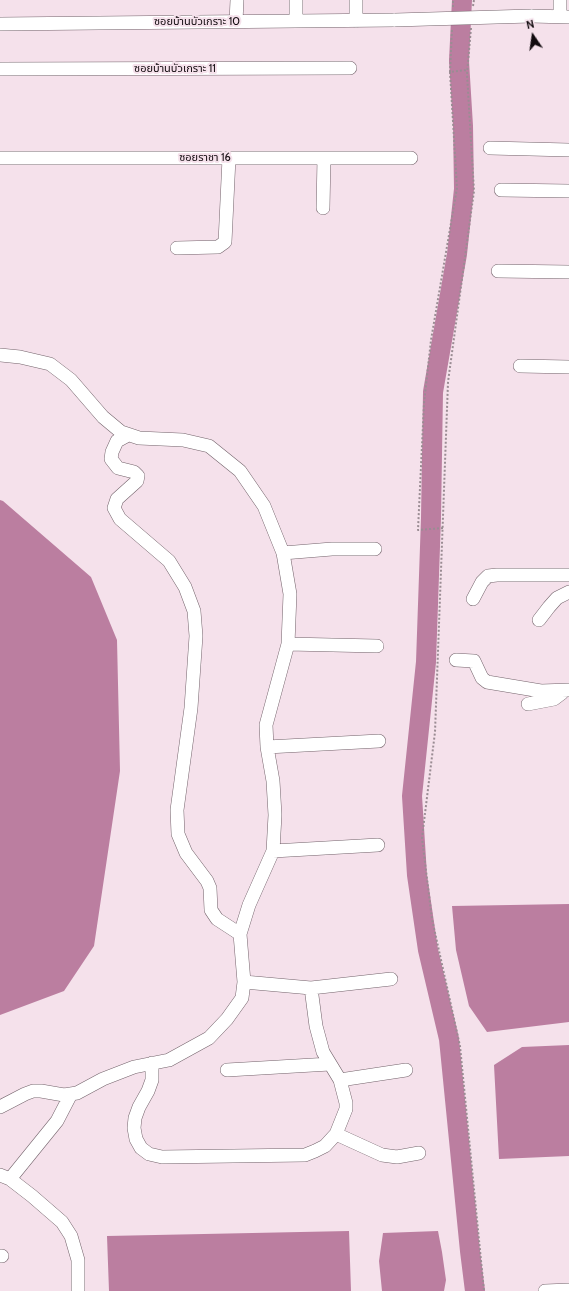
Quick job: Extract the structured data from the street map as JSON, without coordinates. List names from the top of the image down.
{
  "streets": {
    "street": ["ซอยบ้านบัวเกราะ 10", "ซอยบ้านบัวเกราะ 11", "ซอยราชา 16"]
  },
  "north": "top"
}
